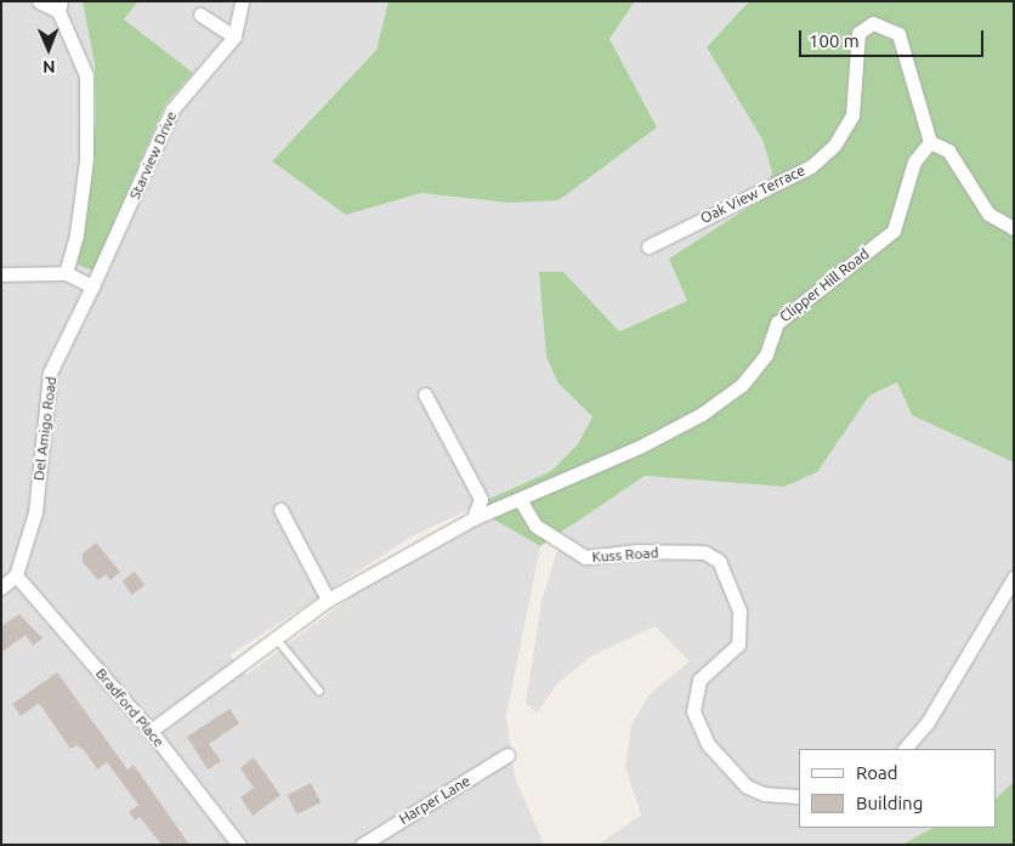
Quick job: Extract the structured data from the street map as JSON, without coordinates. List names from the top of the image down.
{
  "streets": {
    "street": [
      "Starview Drive",
      "Oak View Terrace",
      "Clipper Hill Road",
      "Del Amigo Road",
      "Kuss Road",
      "Bradford Place",
      "Harper Lane"
    ]
  },
  "crossings": [
    ["Starview Drive", "Del Amigo Road"],
    ["Oak View Terrace", "Clipper Hill Road"],
    ["Clipper Hill Road", "Kuss Road"],
    ["Del Amigo Road", "Bradford Place"]
  ],
  "legend": ["Road", "Building"],
  "scale_bar": "100 m",
  "north": "bottom"
}
